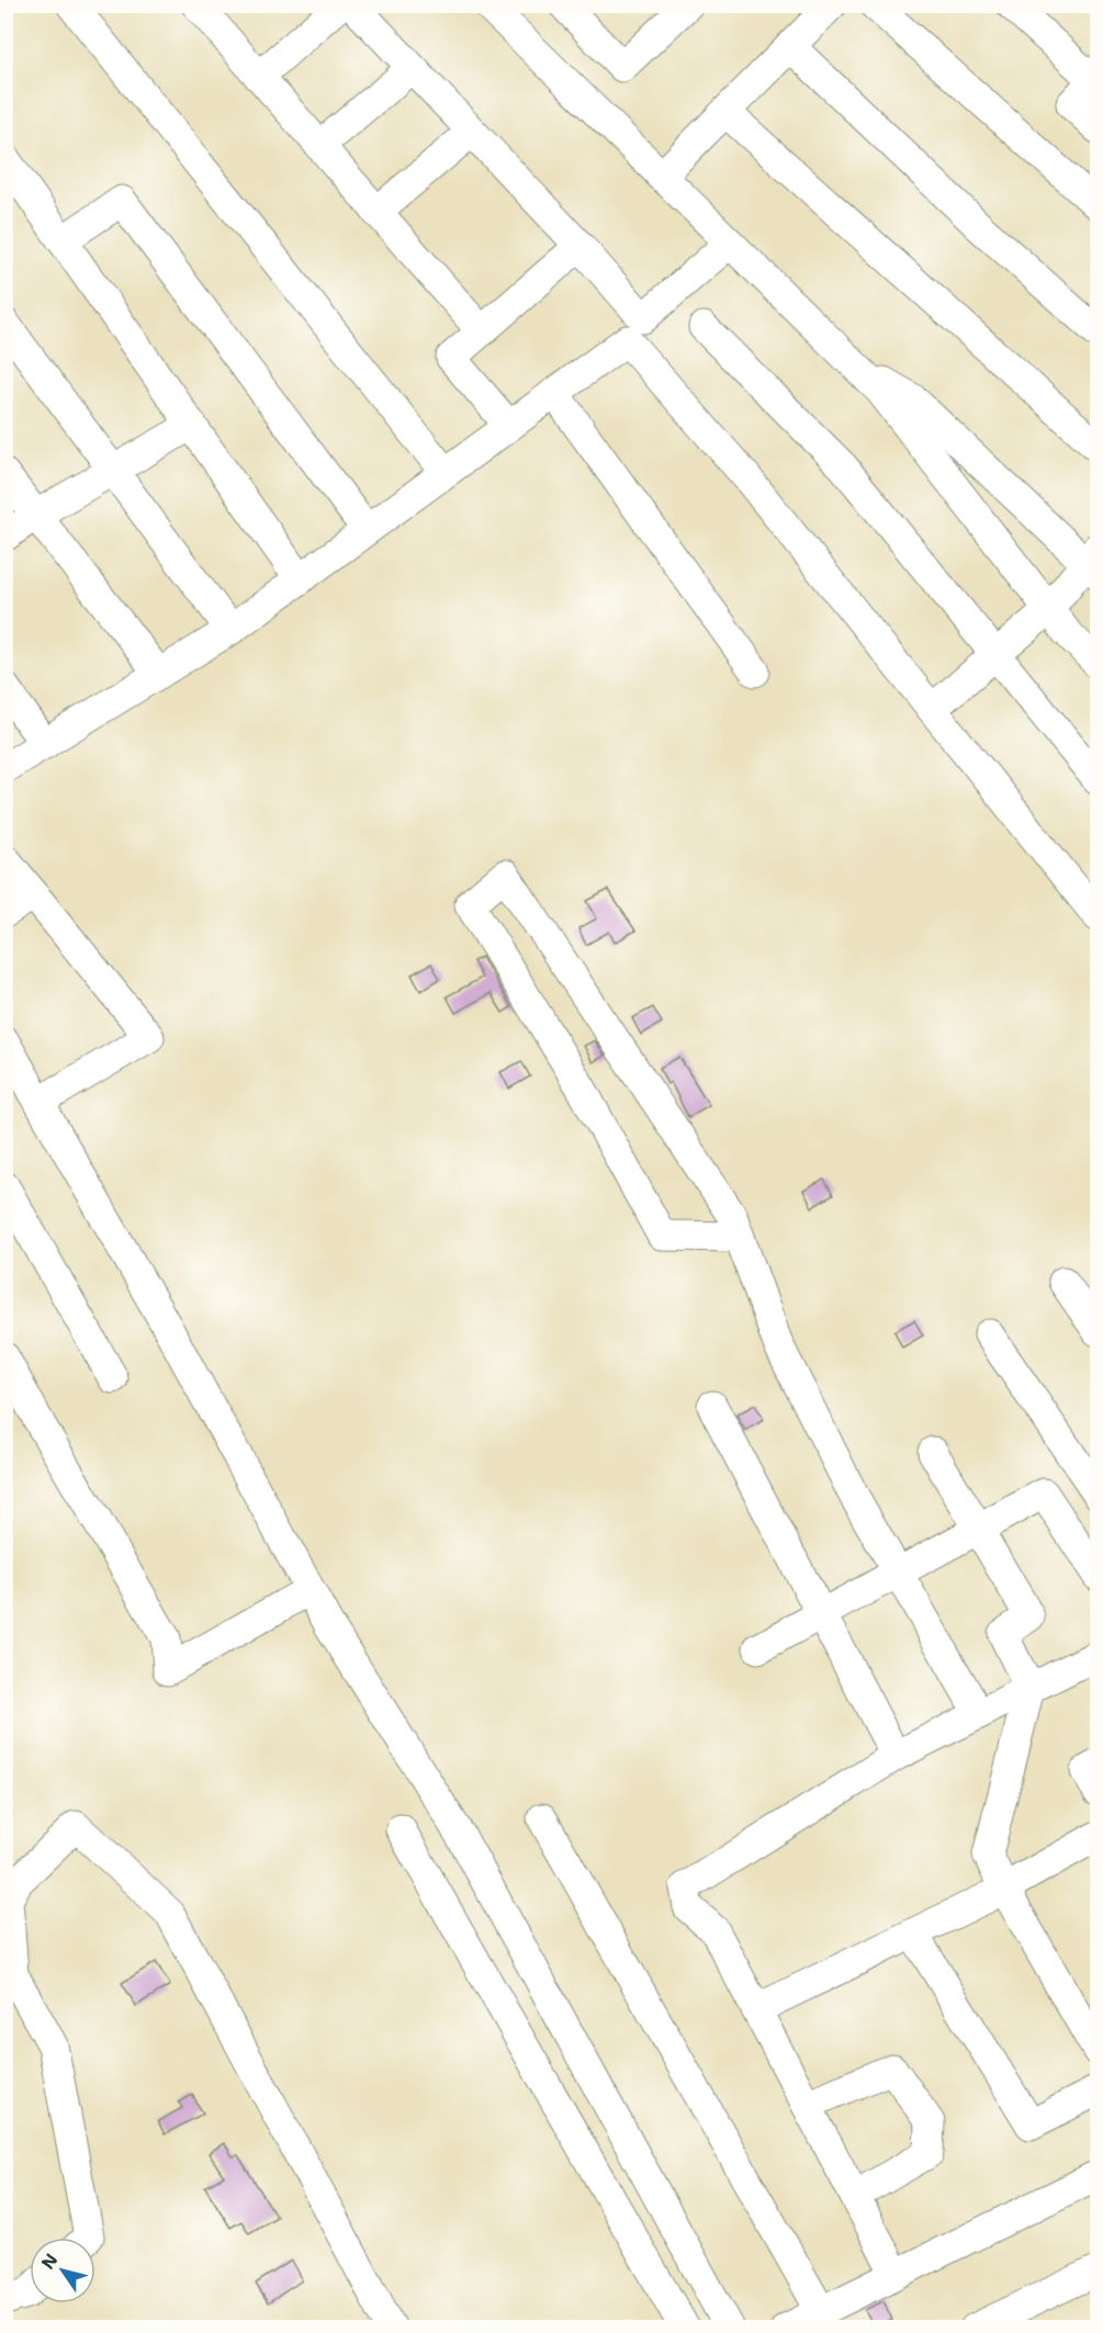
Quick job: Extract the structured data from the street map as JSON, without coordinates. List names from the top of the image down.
{
  "north": "top left"
}
